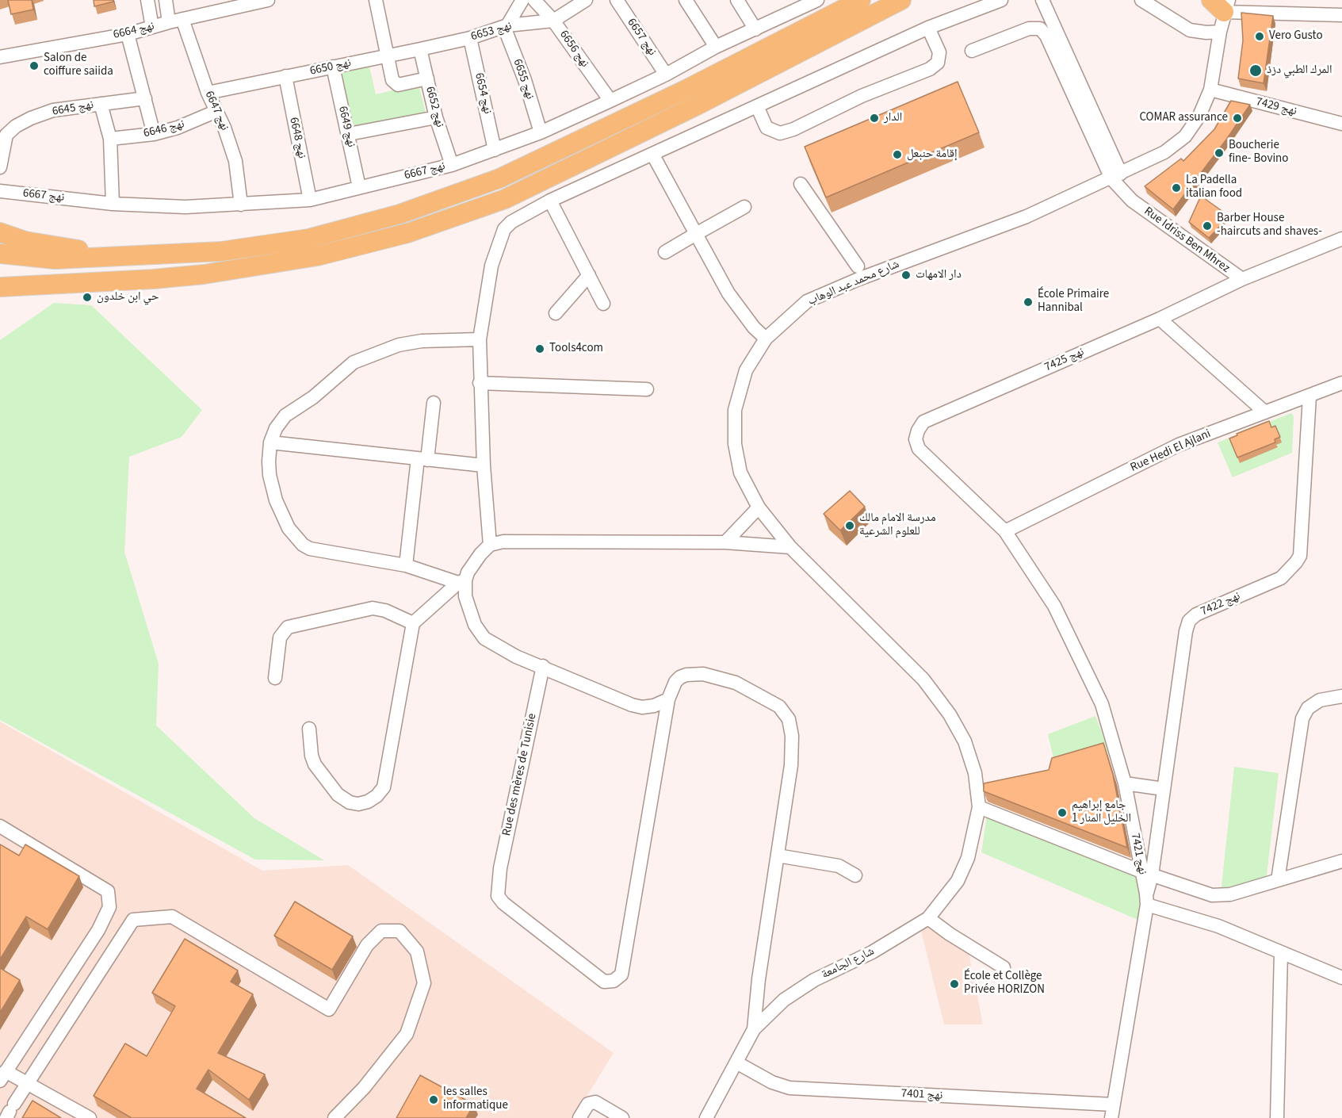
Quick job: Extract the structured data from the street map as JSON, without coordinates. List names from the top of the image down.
{
  "streets": {
    "street": [
      "نهج 6664",
      "نهج 6653",
      "نهج 6657",
      "نهج 6656",
      "نهج 6650",
      "نهج 6655",
      "نهج 6654",
      "نهج 6652",
      "نهج 7429",
      "نهج 6645",
      "نهج 6647",
      "نهج 6649",
      "نهج 6646",
      "نهج 6648",
      "نهج 6667",
      "Rue Idriss Ben Mhrez",
      "شارع محمد عبد الوهاب",
      "نهج 7425",
      "Rue Hedi El Ajlani",
      "نهج 7422",
      "Rue des mères de Tunisie",
      "نهج 7421",
      "شارع الجامعة",
      "نهج 7401"
    ]
  },
  "crossings": [
    ["نهج 6664", "نهج 6647"],
    ["نهج 6653", "نهج 6656"],
    ["نهج 6653", "نهج 6650"],
    ["نهج 6653", "نهج 6655"],
    ["نهج 6653", "نهج 6654"],
    ["نهج 6653", "نهج 6652"],
    ["نهج 6657", "نهج 6667"],
    ["نهج 6656", "نهج 6667"],
    ["نهج 6650", "نهج 6652"],
    ["نهج 6650", "نهج 6647"],
    ["نهج 6650", "نهج 6649"],
    ["نهج 6650", "نهج 6648"],
    ["نهج 6655", "نهج 6667"],
    ["نهج 6654", "نهج 6667"],
    ["نهج 6652", "نهج 6667"],
    ["نهج 7429", "شارع محمد عبد الوهاب"],
    ["نهج 6647", "نهج 6646"],
    ["نهج 6647", "نهج 6667"],
    ["نهج 6649", "نهج 6667"],
    ["نهج 6648", "نهج 6667"],
    ["Rue Idriss Ben Mhrez", "شارع محمد عبد الوهاب"],
    ["Rue Idriss Ben Mhrez", "نهج 7425"],
    ["شارع محمد عبد الوهاب", "شارع الجامعة"],
    ["نهج 7425", "Rue Hedi El Ajlani"],
    ["نهج 7425", "نهج 7421"],
    ["Rue Hedi El Ajlani", "نهج 7422"],
    ["Rue Hedi El Ajlani", "نهج 7421"],
    ["نهج 7422", "نهج 7421"],
    ["شارع الجامعة", "نهج 7401"]
  ],
  "places": [
    "Vero Gusto",
    "Salon de coiffure saiida",
    "المرك الطبي دزذ",
    "الدار",
    "COMAR assurance",
    "Boucherie fine- Bovino",
    "إقامة حنبعل",
    "La Padella italian food",
    "Barber House -haircuts and shaves-",
    "دار الامهات",
    "حي ابن خلدون",
    "École Primaire Hannibal",
    "Tools4com",
    "مدرسة الامام مالك للعلوم الشرعية",
    "جامع إبراهيم الخليل المنار 1",
    "École et Collège Privée HORIZON",
    "les salles informatique"
  ]
}
